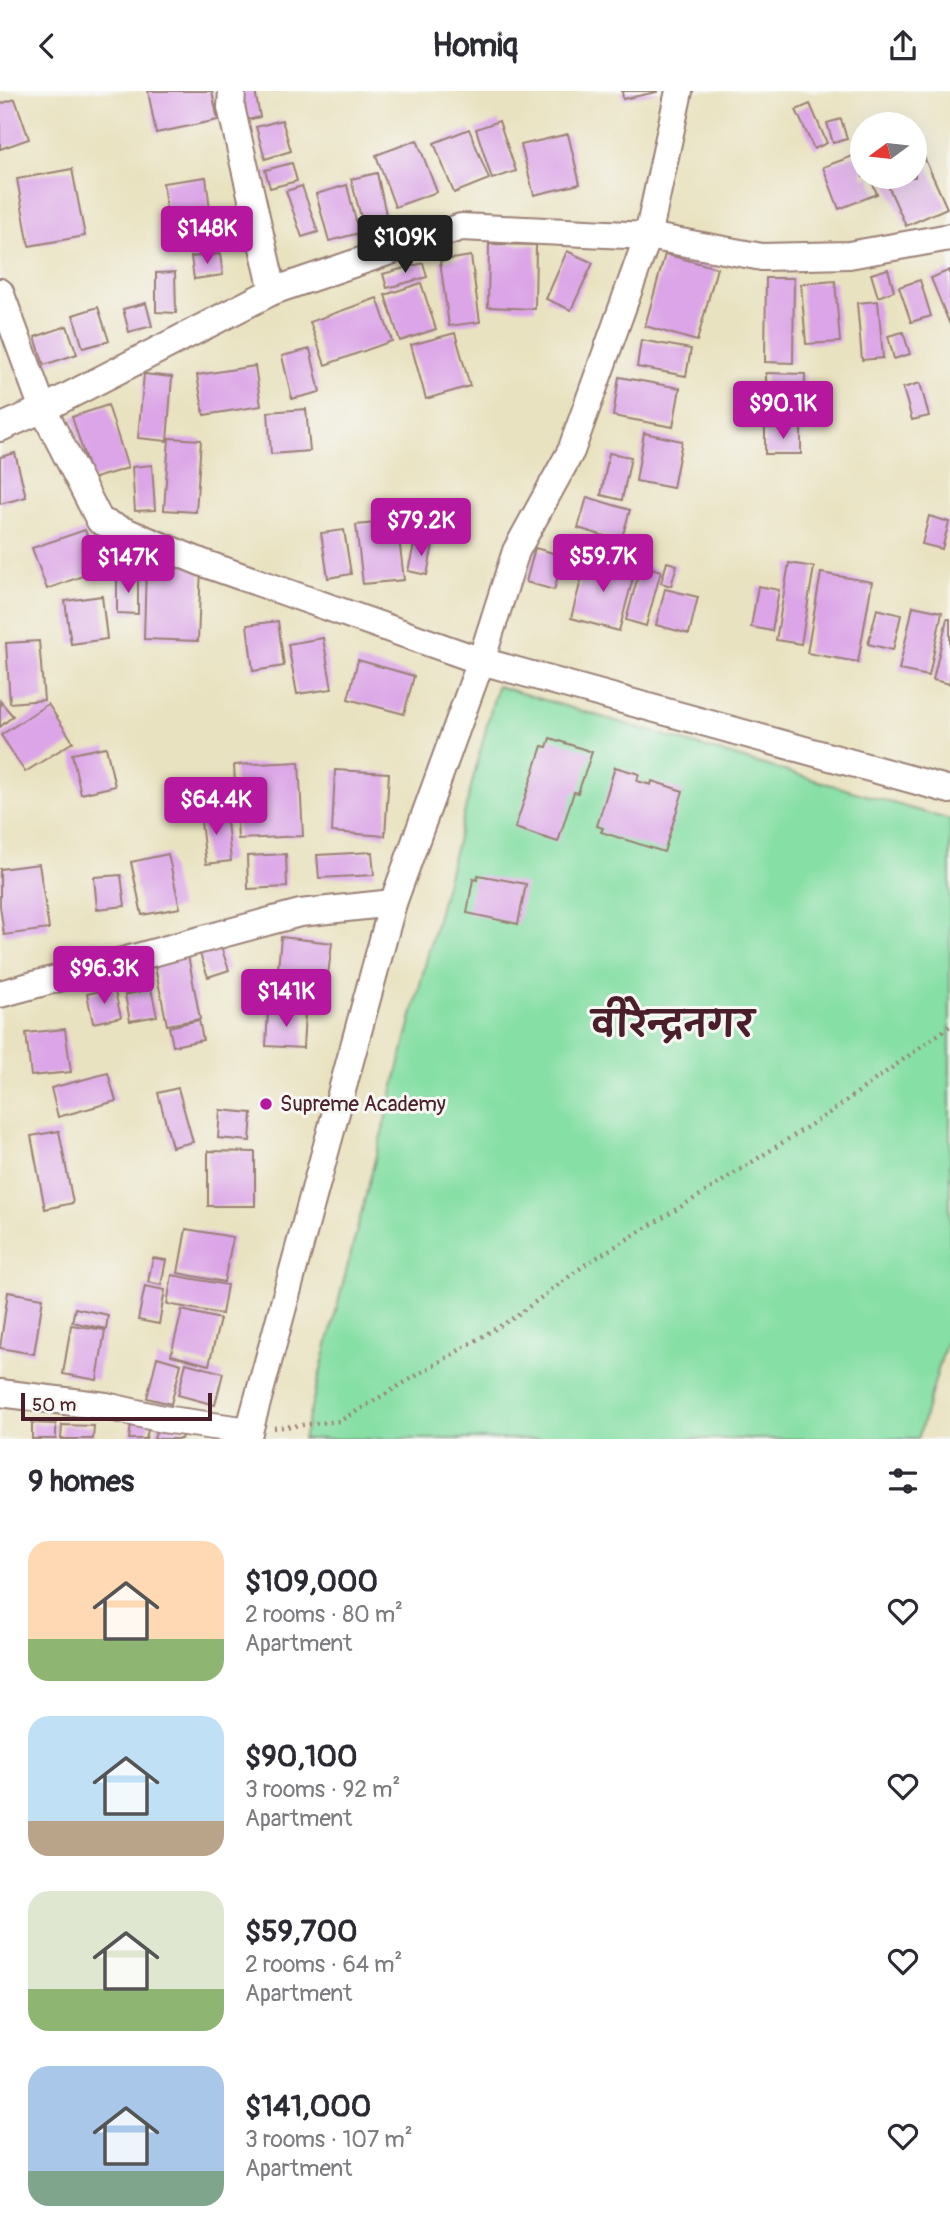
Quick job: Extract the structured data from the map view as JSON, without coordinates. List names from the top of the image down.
{
  "districts": ["वीरेन्द्रनगर"],
  "places": ["Supreme Academy"],
  "scale_bar": "50 m",
  "north": "left",
  "page": {
    "header": "Homiq",
    "price": [
      "$148K",
      "$109K",
      "$90.1K",
      "$79.2K",
      "$59.7K",
      "$147K",
      "$64.4K",
      "$96.3K",
      "$141K"
    ],
    "scale": "50 m",
    "heading": "9 homes",
    "list": [
      {
        "name": "$109,000",
        "note": "2 rooms · 80 m² · Apartment"
      },
      {
        "name": "$90,100",
        "note": "3 rooms · 92 m² · Apartment"
      },
      {
        "name": "$59,700",
        "note": "2 rooms · 64 m² · Apartment"
      },
      {
        "name": "$141,000",
        "note": "3 rooms · 107 m² · Apartment"
      }
    ]
  }
}
